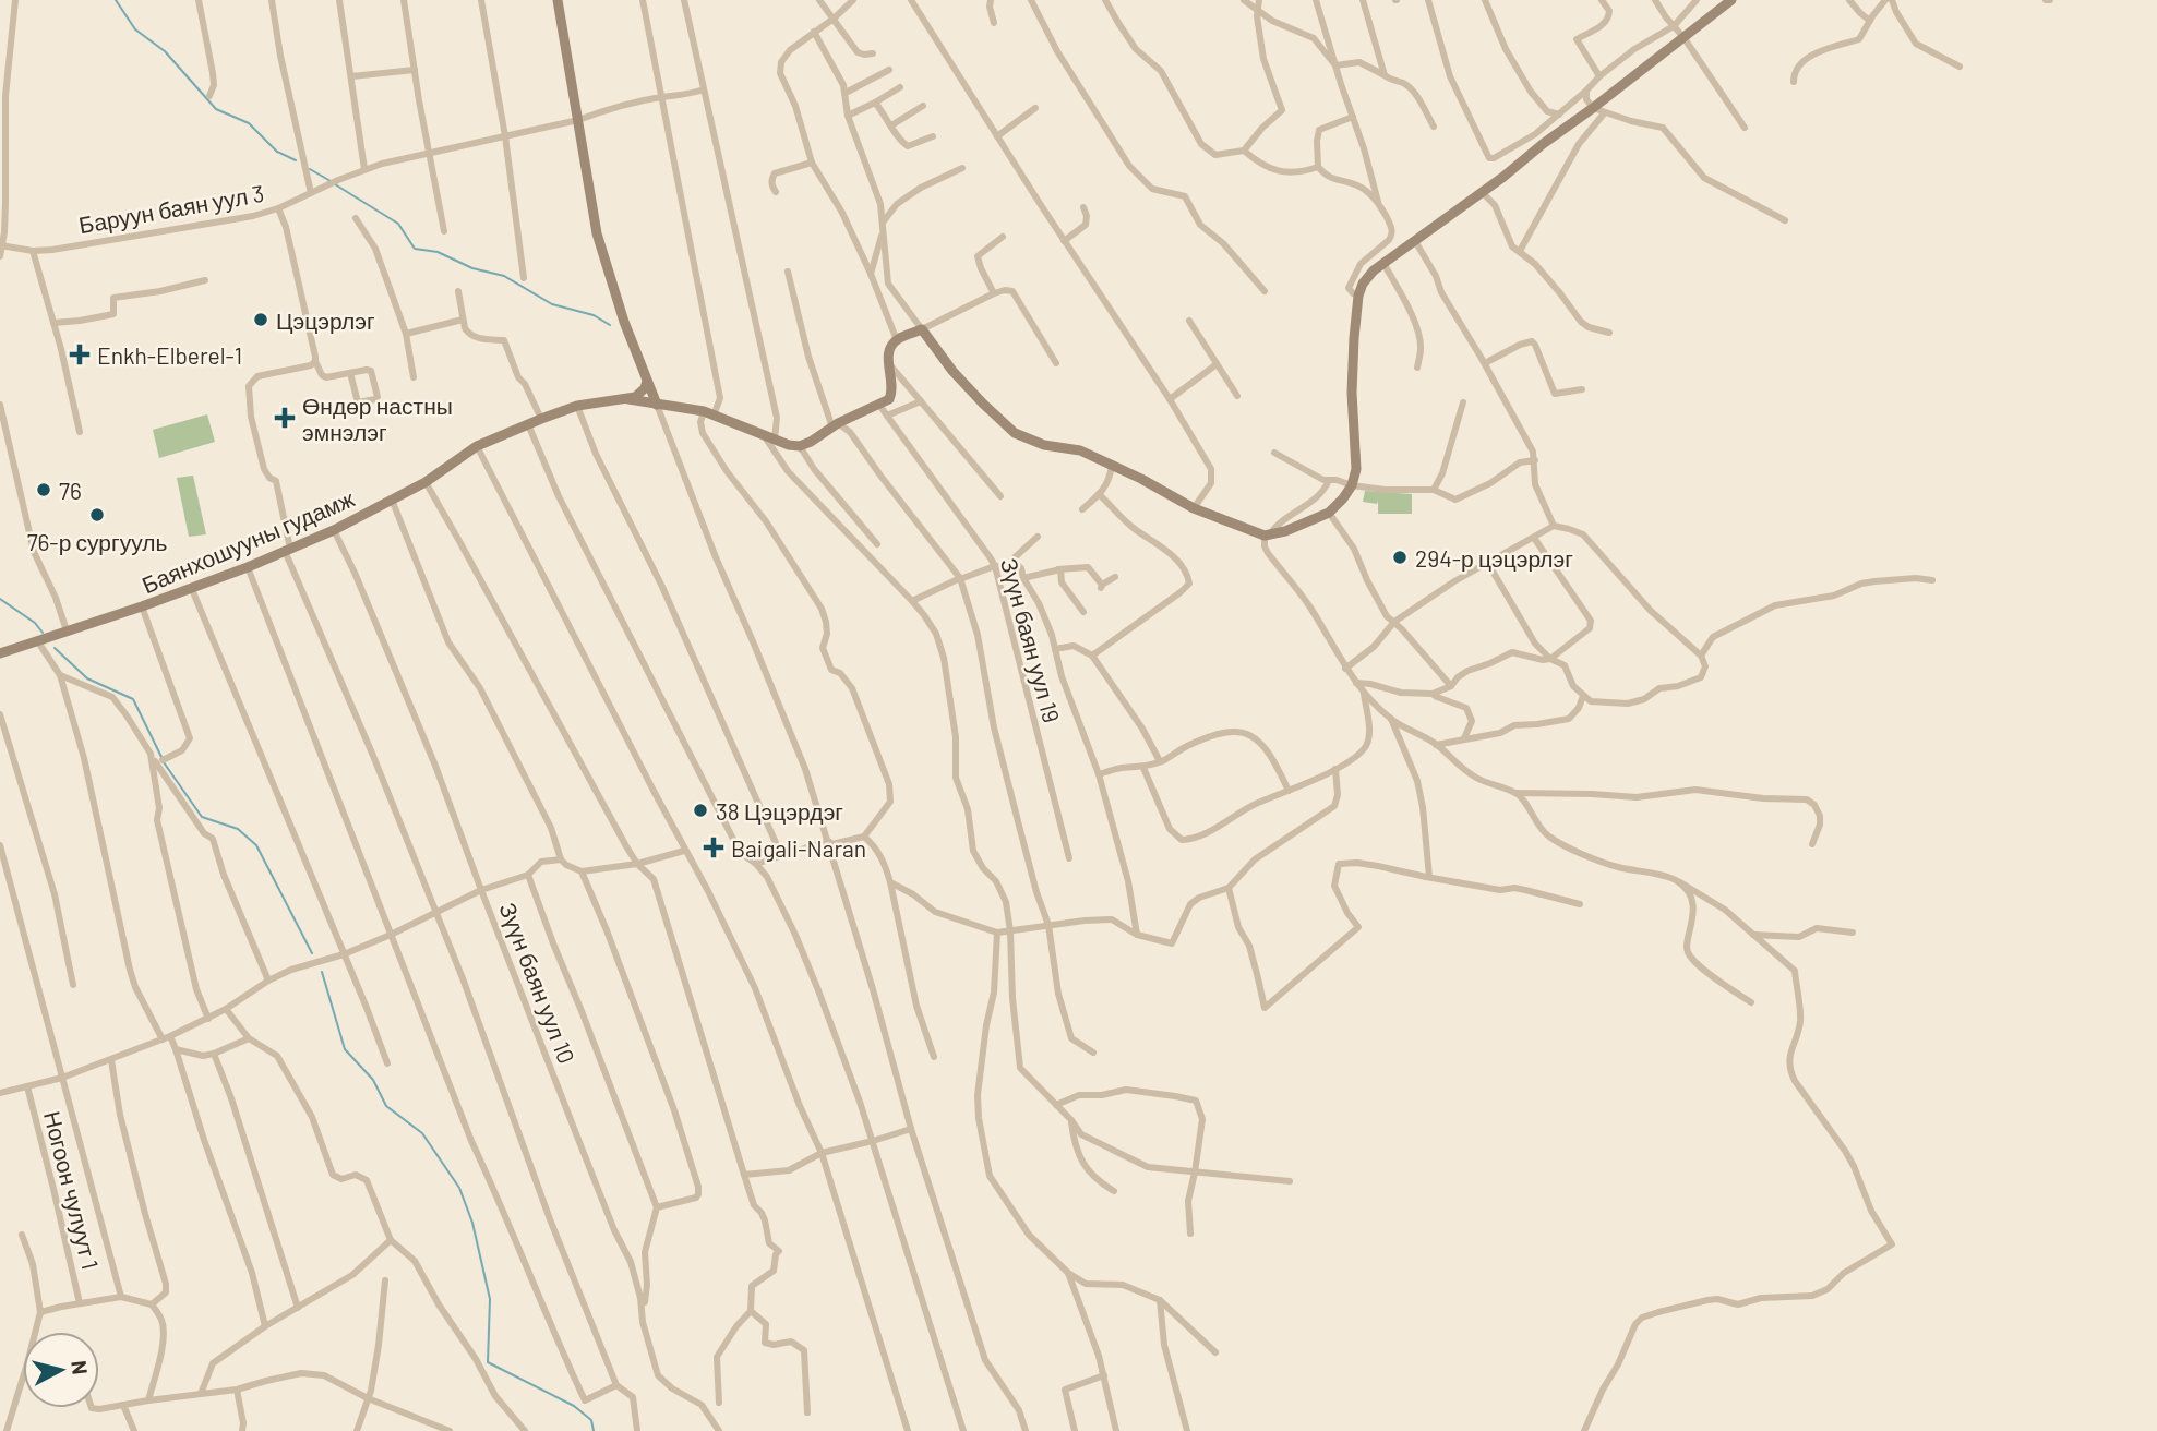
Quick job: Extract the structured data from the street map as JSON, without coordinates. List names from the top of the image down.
{
  "streets": {
    "street": [
      "Баруун баян уул 3",
      "Баянхошууны гудамж",
      "Зүүн баян уул 19",
      "Зүүн баян уул 10",
      "Ногоон чулуут 1"
    ]
  },
  "crossings": [
    ["Баянхошууны гудамж", "Зүүн баян уул 10"]
  ],
  "places": {
    "other": [
      "Цэцэрлэг",
      "76",
      "76-р сургууль",
      "294-р цэцэрлэг",
      "38 Цэцэрдэг"
    ],
    "health": ["Enkh-Elberel-1", "Өндөр настны эмнэлэг", "Baigali-Naran"]
  },
  "north": "right"
}
